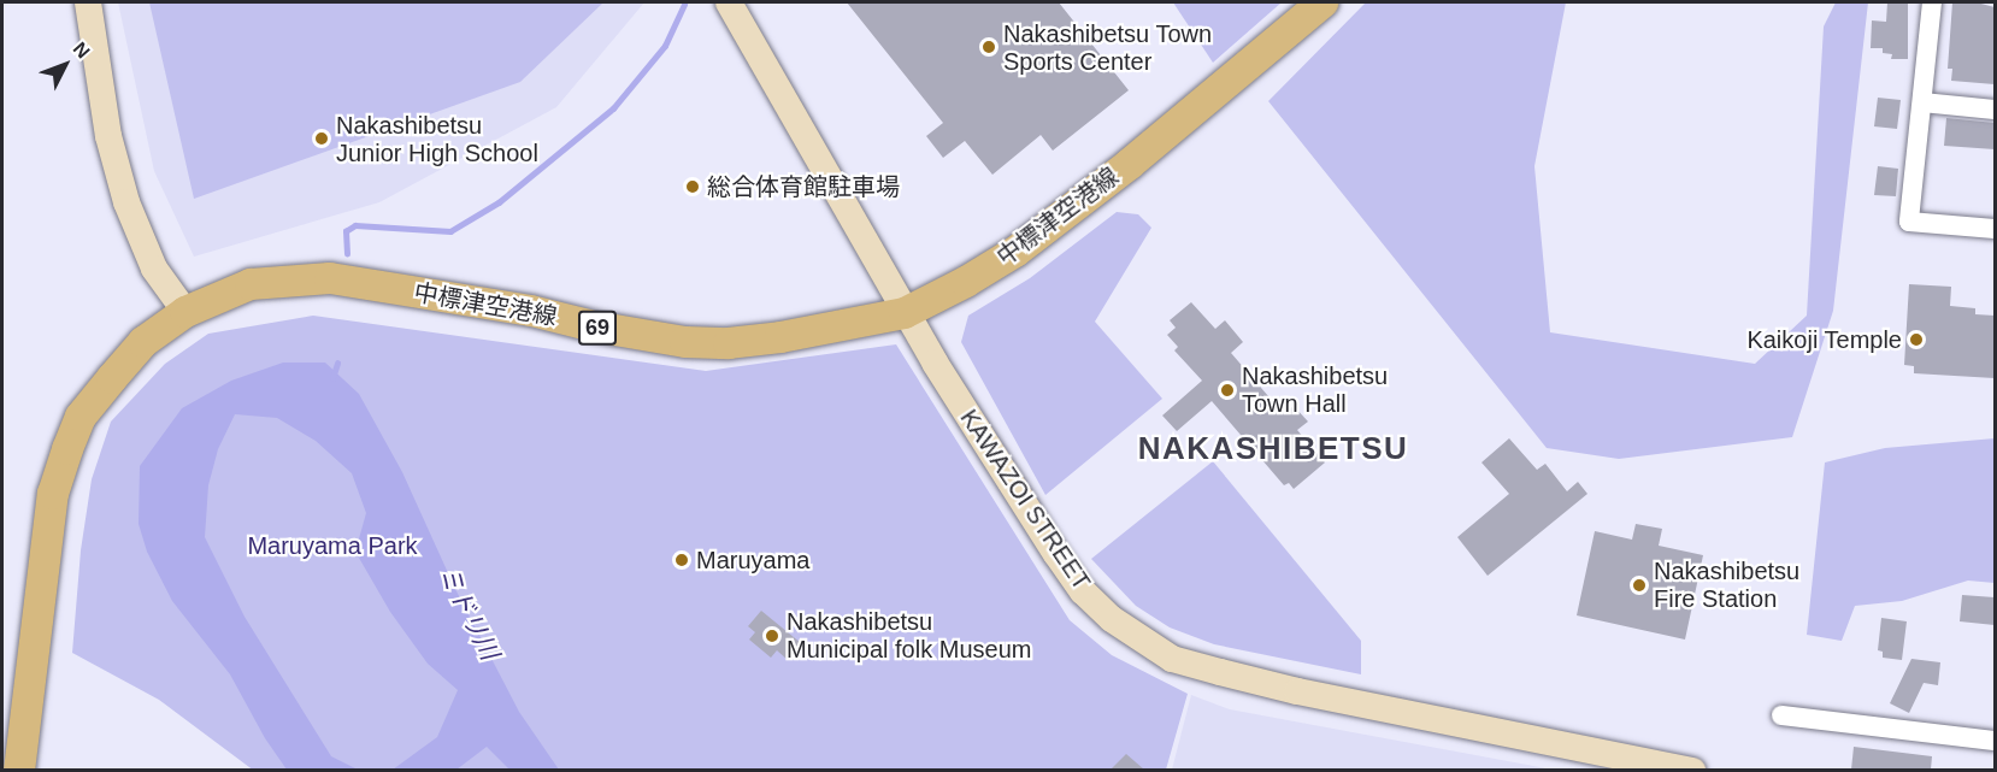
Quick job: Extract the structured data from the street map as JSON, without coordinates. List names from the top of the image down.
{
  "streets": {
    "main road": ["中標津空港線", "69"],
    "street": ["KAWAZOI STREET"]
  },
  "crossings": [
    ["中標津空港線", "KAWAZOI STREET"]
  ],
  "districts": ["NAKASHIBETSU"],
  "water": ["ミドリ川"],
  "parks": ["Maruyama Park"],
  "places": [
    "Nakashibetsu Town Sports Center",
    "Nakashibetsu Junior High School",
    "総合体育館駐車場",
    "Kaikoji Temple",
    "Nakashibetsu Town Hall",
    "Maruyama",
    "Nakashibetsu Fire Station",
    "Nakashibetsu Municipal folk Museum"
  ],
  "north": "top right"
}
